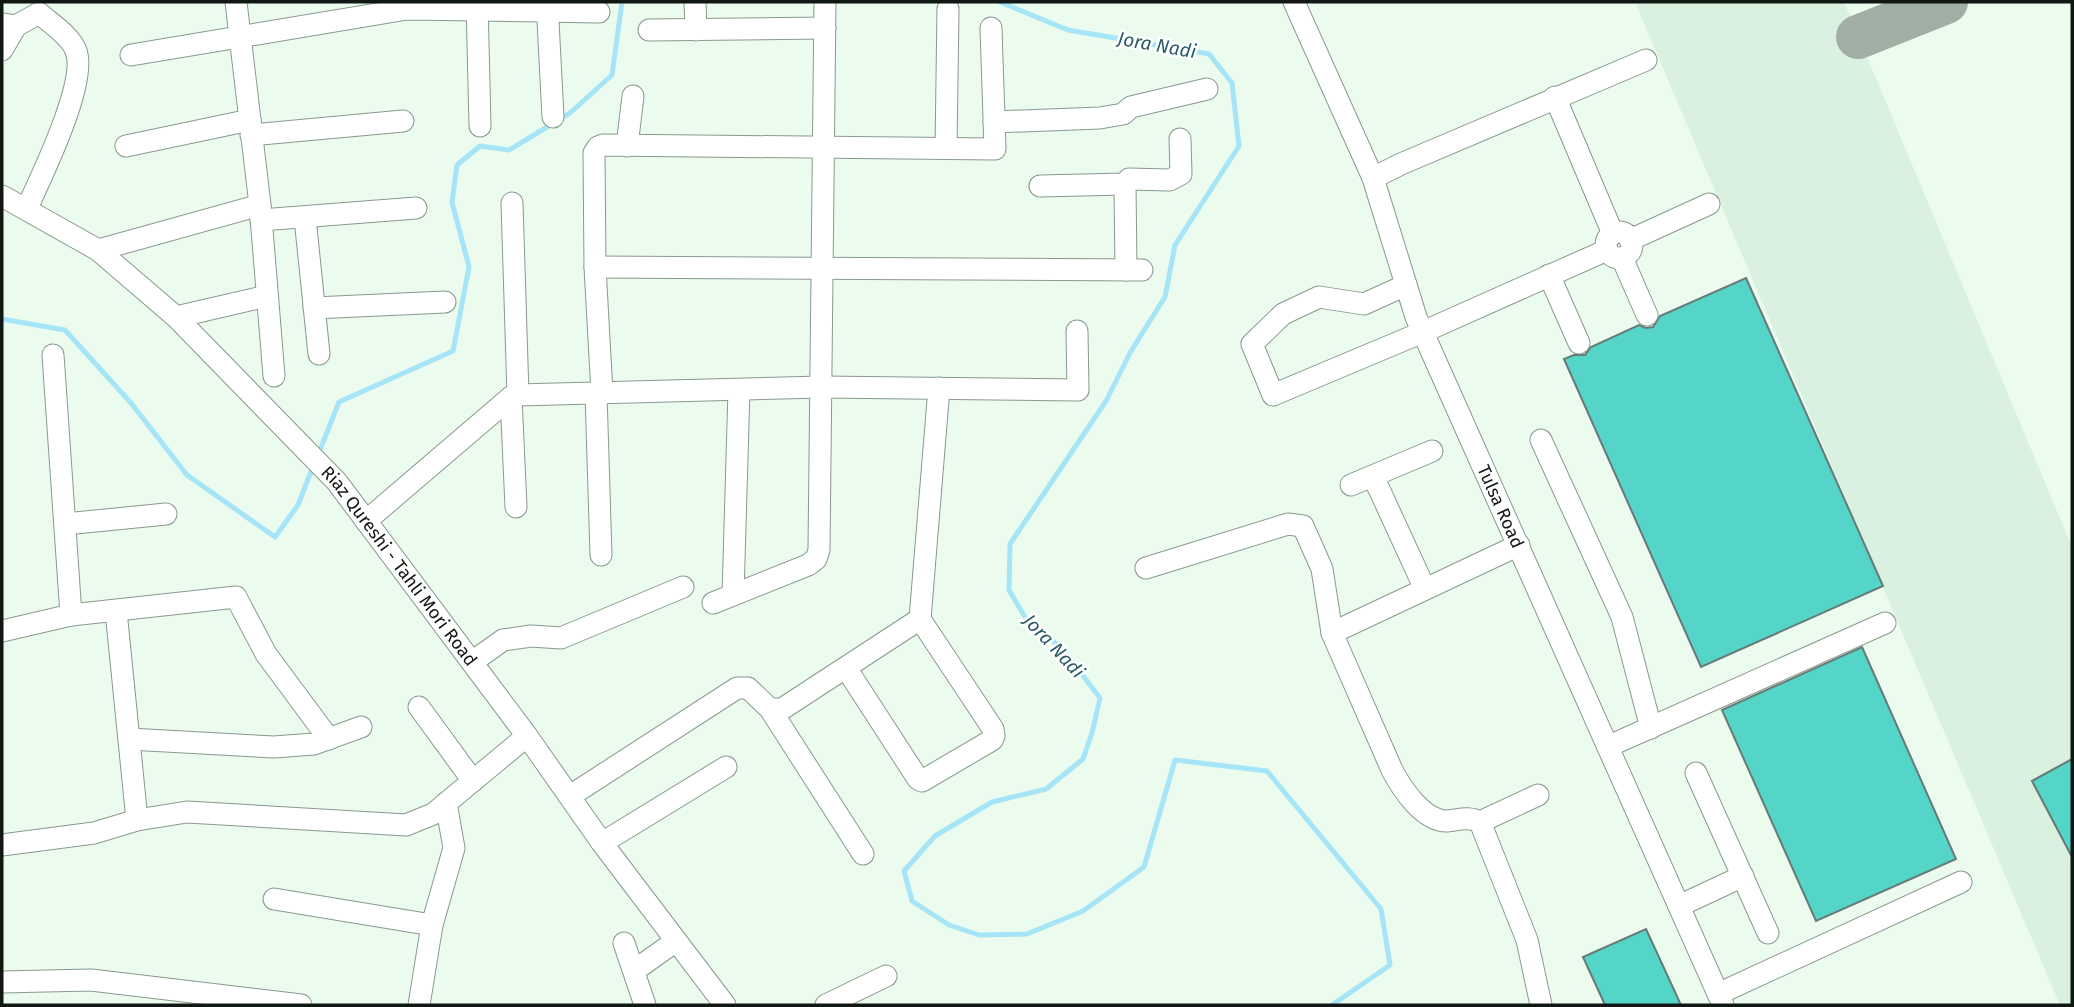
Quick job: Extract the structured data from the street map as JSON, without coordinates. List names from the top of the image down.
{
  "streets": {
    "street": ["Tulsa Road", "Riaz Qureshi - Tahli Mori Road"]
  },
  "water": ["Jora Nadi"]
}
